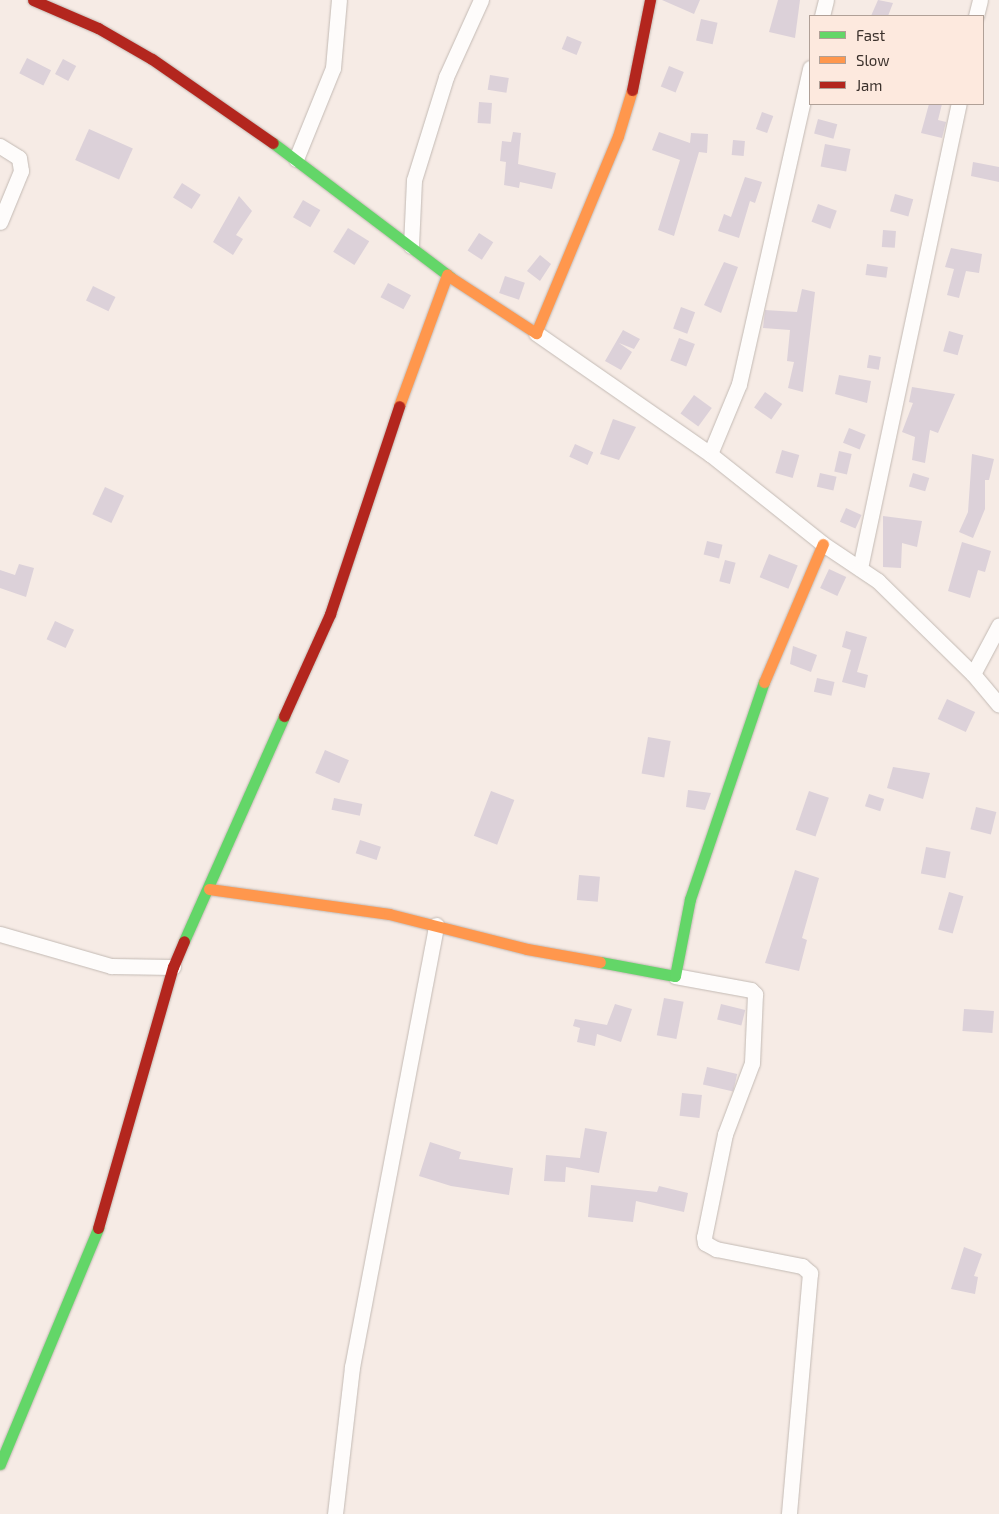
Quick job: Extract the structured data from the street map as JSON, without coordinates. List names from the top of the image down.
{
  "legend": ["Fast", "Slow", "Jam"]
}
